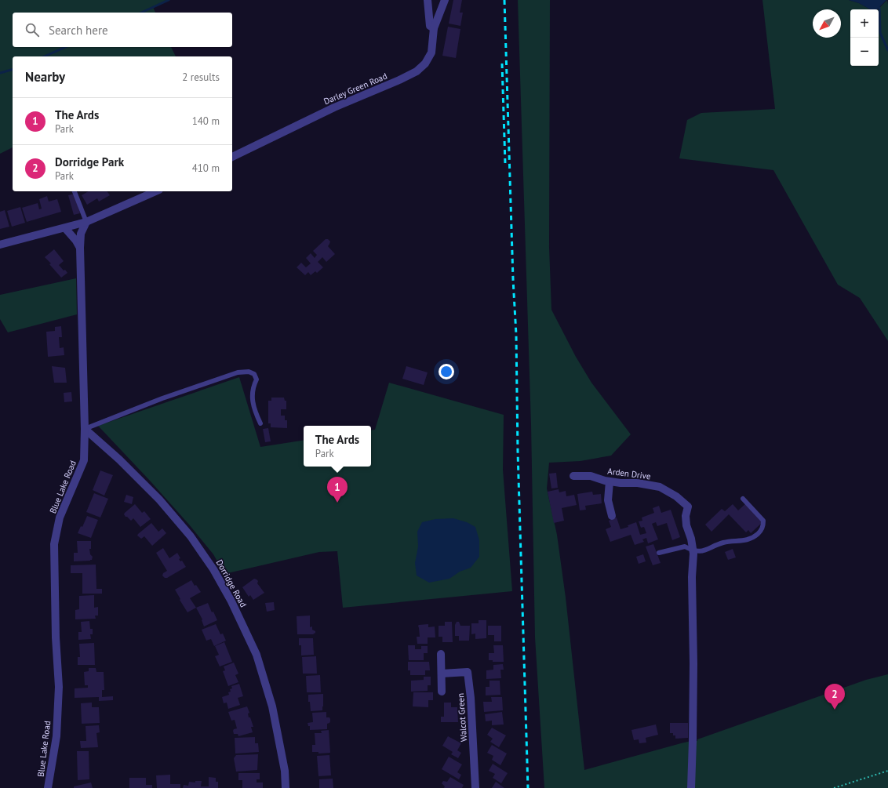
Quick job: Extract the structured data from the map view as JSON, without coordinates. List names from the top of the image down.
{
  "streets": {
    "street": [
      "Darley Green Road",
      "Arden Drive",
      "Blue Lake Road",
      "Dorridge Road",
      "Walcot Green"
    ]
  },
  "crossings": [
    ["Blue Lake Road", "Dorridge Road"]
  ],
  "north": "bottom left",
  "page": {
    "map_buttons": ["+", "−"],
    "search": "Search here",
    "heading": ["Nearby", "2 results"],
    "list": [
      {
        "mark": "1",
        "name": "The Ards",
        "note": "Park",
        "value": "140 m"
      },
      {
        "mark": "2",
        "name": "Dorridge Park",
        "note": "Park",
        "value": "410 m"
      }
    ],
    "popup": ["The Ards", "Park"],
    "pins": ["1", "2"]
  }
}
